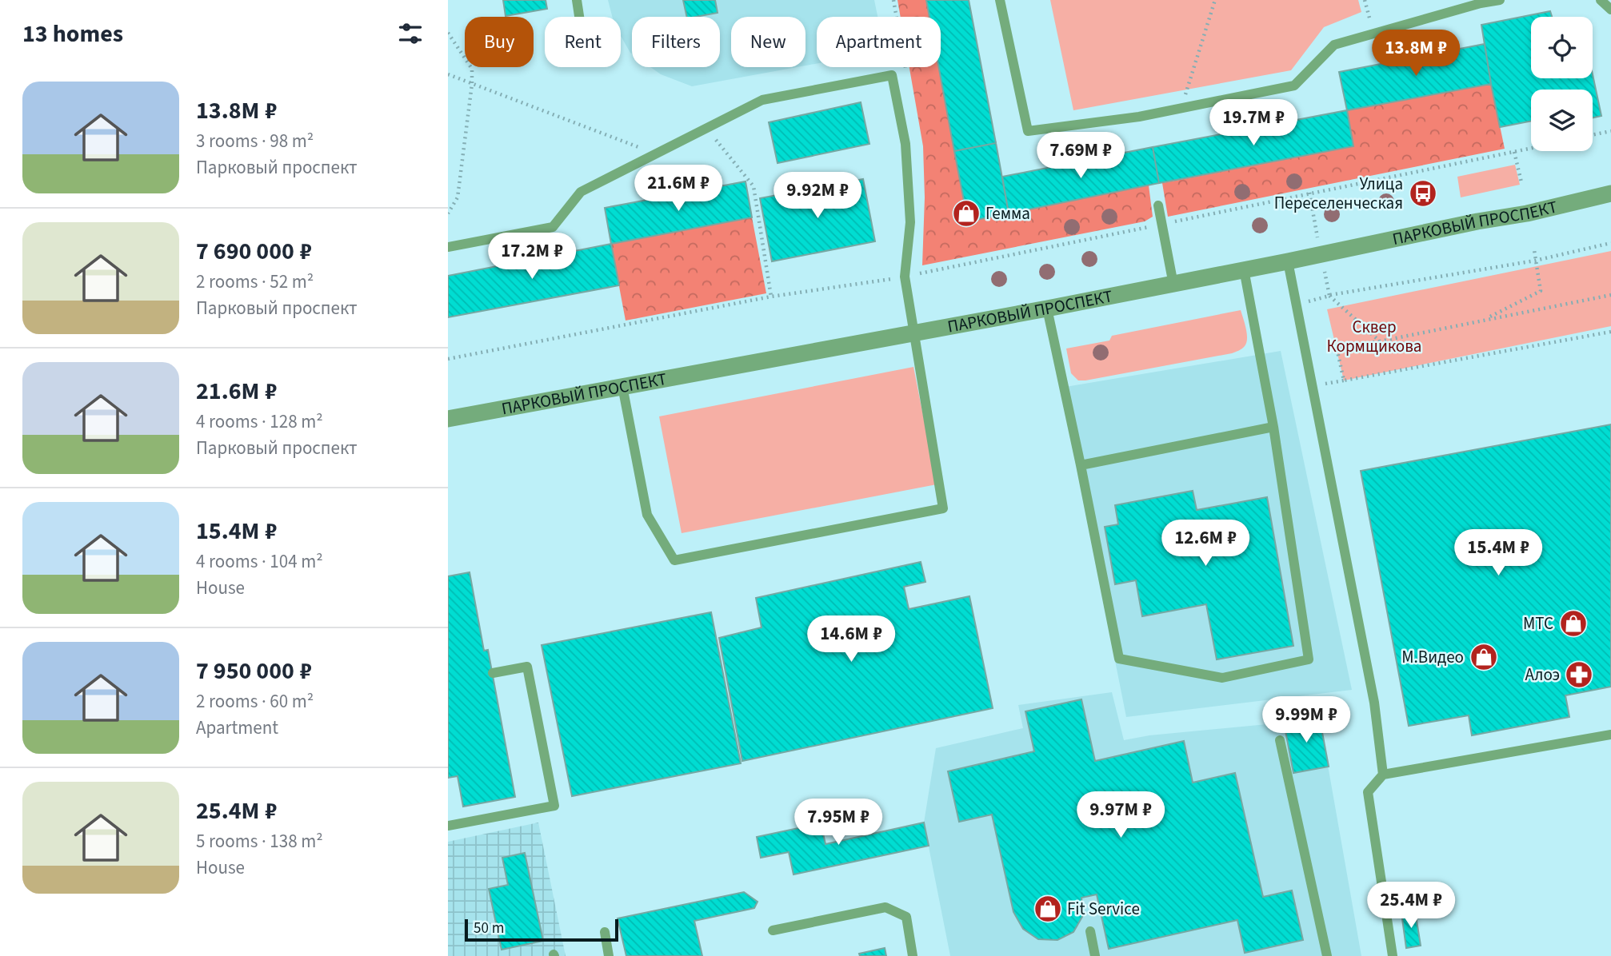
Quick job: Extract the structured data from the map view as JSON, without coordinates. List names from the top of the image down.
{
  "streets": {
    "street": ["ПАРКОВЫЙ ПРОСПЕКТ"]
  },
  "parks": ["Сквер Кормщикова"],
  "places": {
    "bus stop": ["Улица Переселенческая"],
    "shop": [
      "Гемма",
      "МТС",
      "М.Видео",
      "Fit Service"
    ],
    "pharmacy": ["Алоэ"]
  },
  "scale_bar": "50 m",
  "page": {
    "heading": "13 homes",
    "chip": [
      "Buy",
      "Rent",
      "Filters",
      "New",
      "Apartment"
    ],
    "price": [
      "13.8M ₽",
      "19.7M ₽",
      "7.69M ₽",
      "21.6M ₽",
      "9.92M ₽",
      "17.2M ₽",
      "12.6M ₽",
      "15.4M ₽",
      "14.6M ₽",
      "9.99M ₽",
      "9.97M ₽",
      "7.95M ₽",
      "25.4M ₽"
    ],
    "list": [
      {
        "name": "13.8M ₽",
        "note": "3 rooms · 98 m² · Парковый проспект"
      },
      {
        "name": "7 690 000 ₽",
        "note": "2 rooms · 52 m² · Парковый проспект"
      },
      {
        "name": "21.6M ₽",
        "note": "4 rooms · 128 m² · Парковый проспект"
      },
      {
        "name": "15.4M ₽",
        "note": "4 rooms · 104 m² · House"
      },
      {
        "name": "7 950 000 ₽",
        "note": "2 rooms · 60 m² · Apartment"
      },
      {
        "name": "25.4M ₽",
        "note": "5 rooms · 138 m² · House"
      }
    ],
    "scale": "50 m"
  }
}
